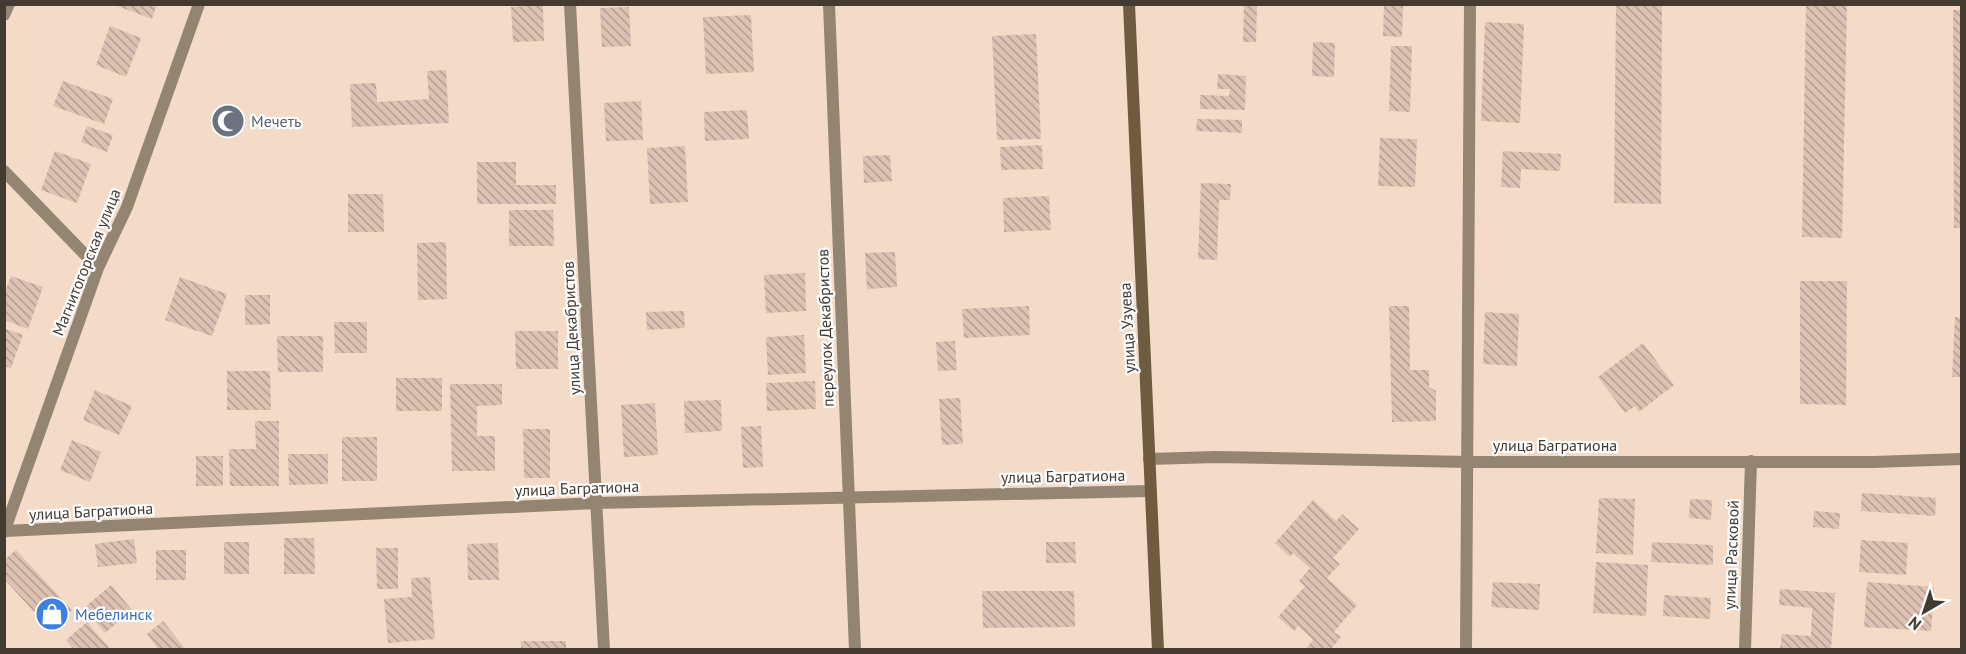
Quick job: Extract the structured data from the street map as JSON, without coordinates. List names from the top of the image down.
{
  "streets": {
    "main road": ["улица Узуева"],
    "street": [
      "Магнитогорская улица",
      "улица Декабристов",
      "переулок Декабристов",
      "улица Багратиона",
      "улица Расковой"
    ]
  },
  "crossings": [
    ["Магнитогорская улица", "улица Багратиона"],
    ["улица Декабристов", "улица Багратиона"],
    ["переулок Декабристов", "улица Багратиона"],
    ["улица Узуева", "улица Багратиона"],
    ["улица Багратиона", "улица Расковой"]
  ],
  "places": {
    "mosque": ["Мечеть"],
    "shop": ["Мебелинск"]
  },
  "north": "bottom left"
}
